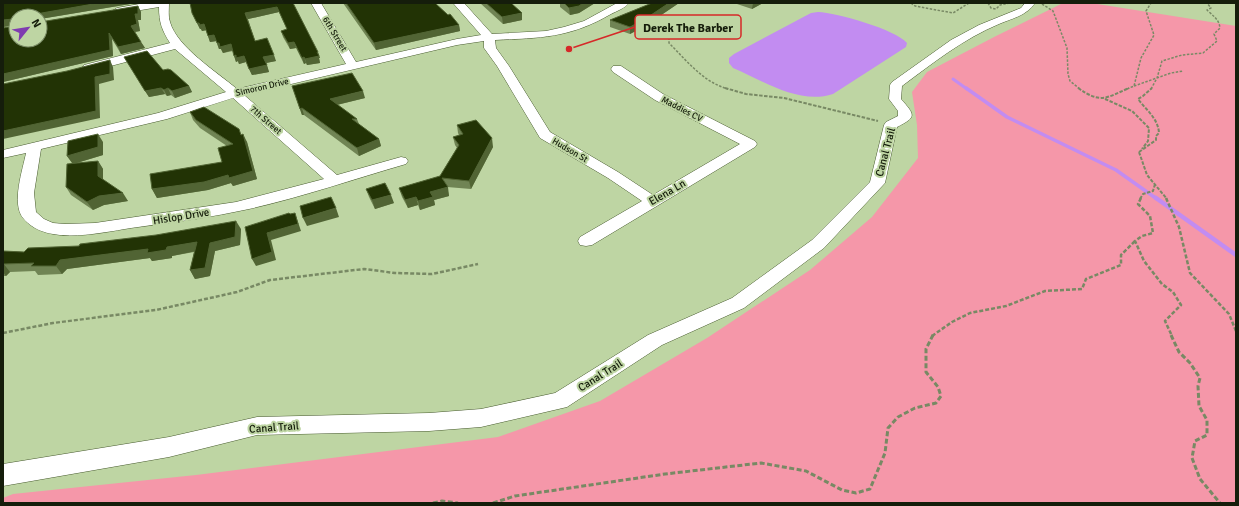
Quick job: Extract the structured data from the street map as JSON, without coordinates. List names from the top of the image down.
{
  "streets": {
    "street": [
      "6th Street",
      "Simoron Drive",
      "Maddies CV",
      "7th Street",
      "Hudson St",
      "Canal Trail",
      "Elena Ln",
      "Hislop Drive"
    ]
  },
  "crossings": [
    ["6th Street", "Simoron Drive"],
    ["Simoron Drive", "7th Street"],
    ["Simoron Drive", "Hudson St"],
    ["Simoron Drive", "Hislop Drive"],
    ["Maddies CV", "Elena Ln"],
    ["7th Street", "Hislop Drive"],
    ["Hudson St", "Elena Ln"]
  ],
  "places": ["Derek The Barber"],
  "north": "top right"
}
